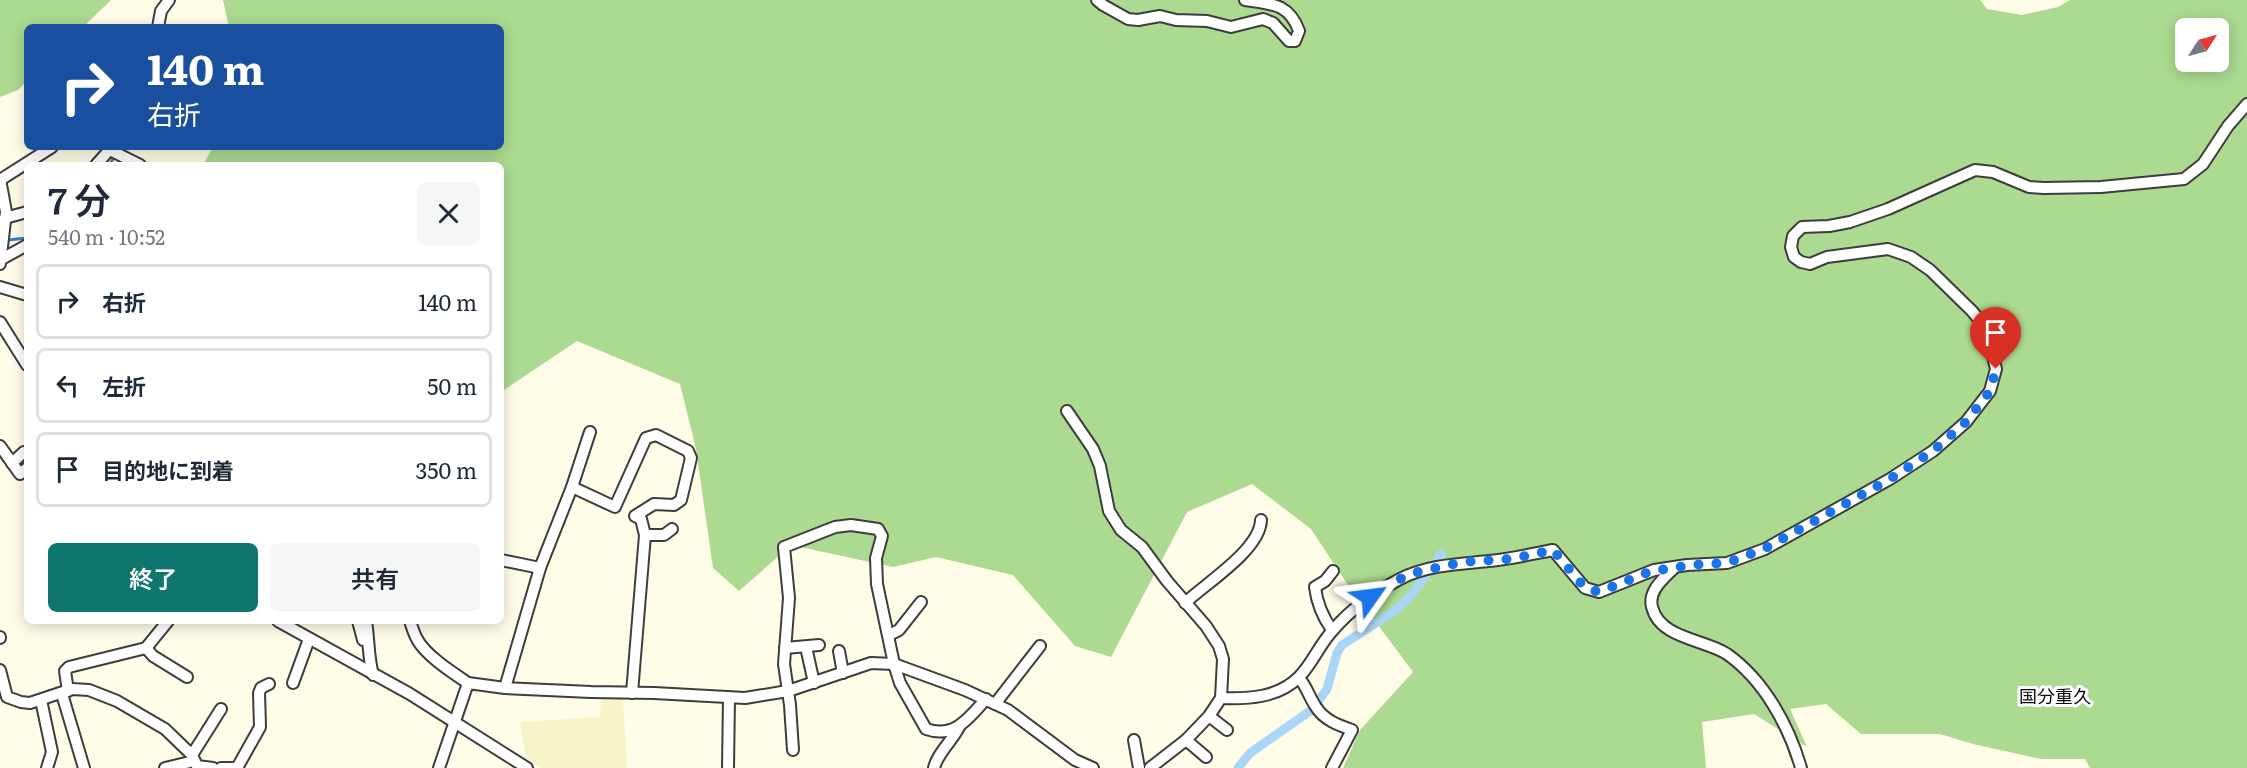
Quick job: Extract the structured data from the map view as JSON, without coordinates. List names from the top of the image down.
{
  "districts": ["国分重久"],
  "north": "top right",
  "page": {
    "turn": ["140 m", "右折"],
    "heading": ["7 分", "540 m · 10:52"],
    "list": [
      {
        "name": "右折",
        "value": "140 m"
      },
      {
        "name": "左折",
        "value": "50 m"
      },
      {
        "name": "目的地に到着",
        "value": "350 m"
      }
    ],
    "buttons": ["終了", "共有"]
  }
}
